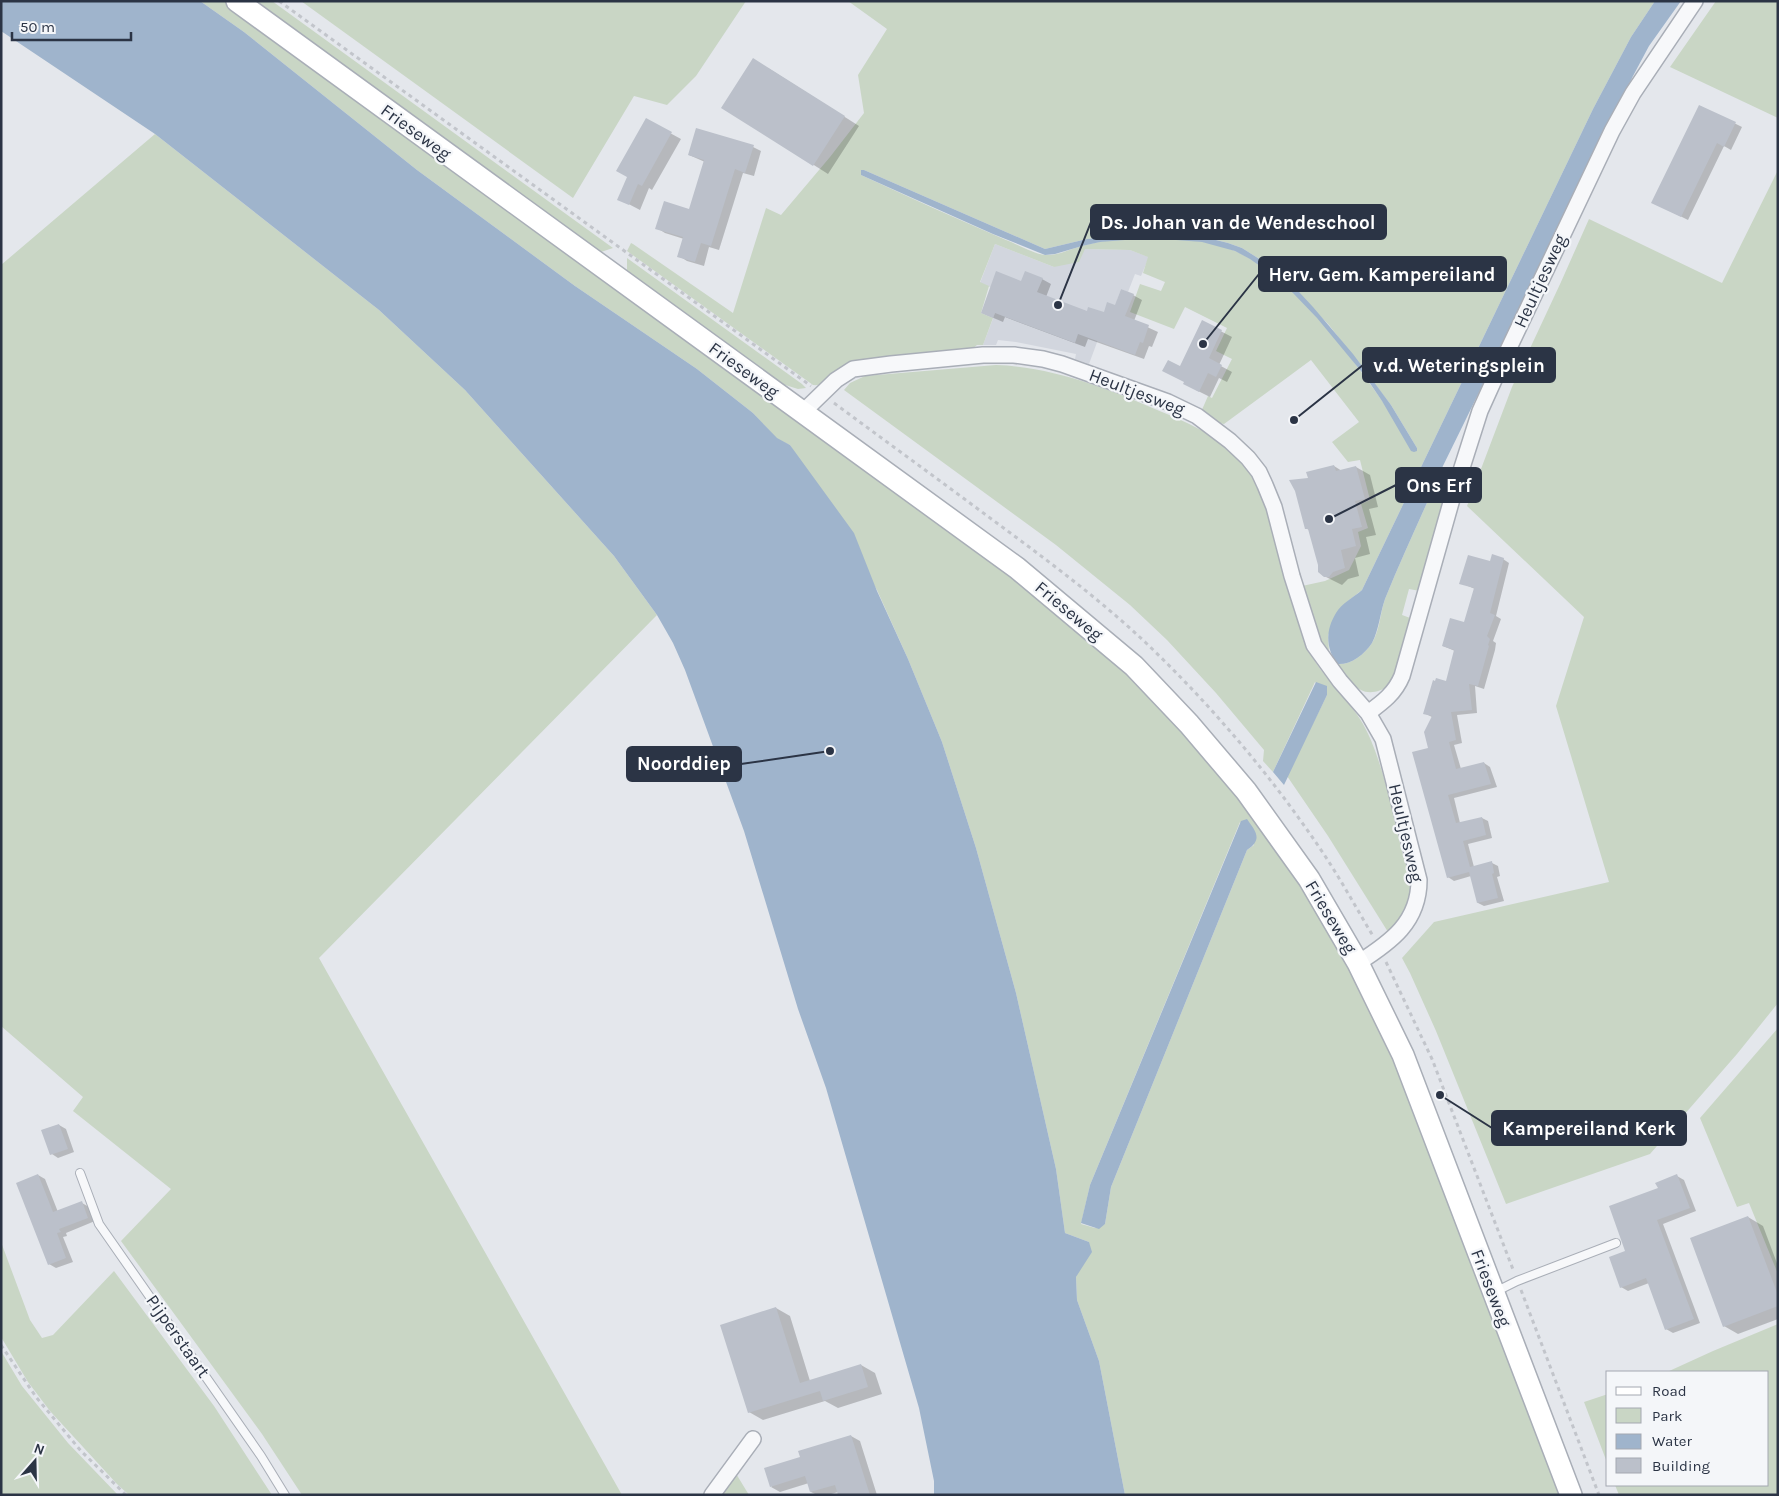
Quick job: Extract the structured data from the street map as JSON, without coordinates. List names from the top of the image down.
{
  "streets": {
    "main road": ["Frieseweg"],
    "street": ["Heultjesweg"],
    "lane": ["Pijperstaart"]
  },
  "crossings": [
    ["Frieseweg", "Heultjesweg"]
  ],
  "places": [
    "Ds. Johan van de Wendeschool",
    "Herv. Gem. Kampereiland",
    "v.d. Weteringsplein",
    "Ons Erf",
    "Noorddiep",
    "Kampereiland Kerk"
  ],
  "legend": [
    "Road",
    "Park",
    "Water",
    "Building"
  ],
  "scale_bar": "50 m",
  "north": "top"
}
